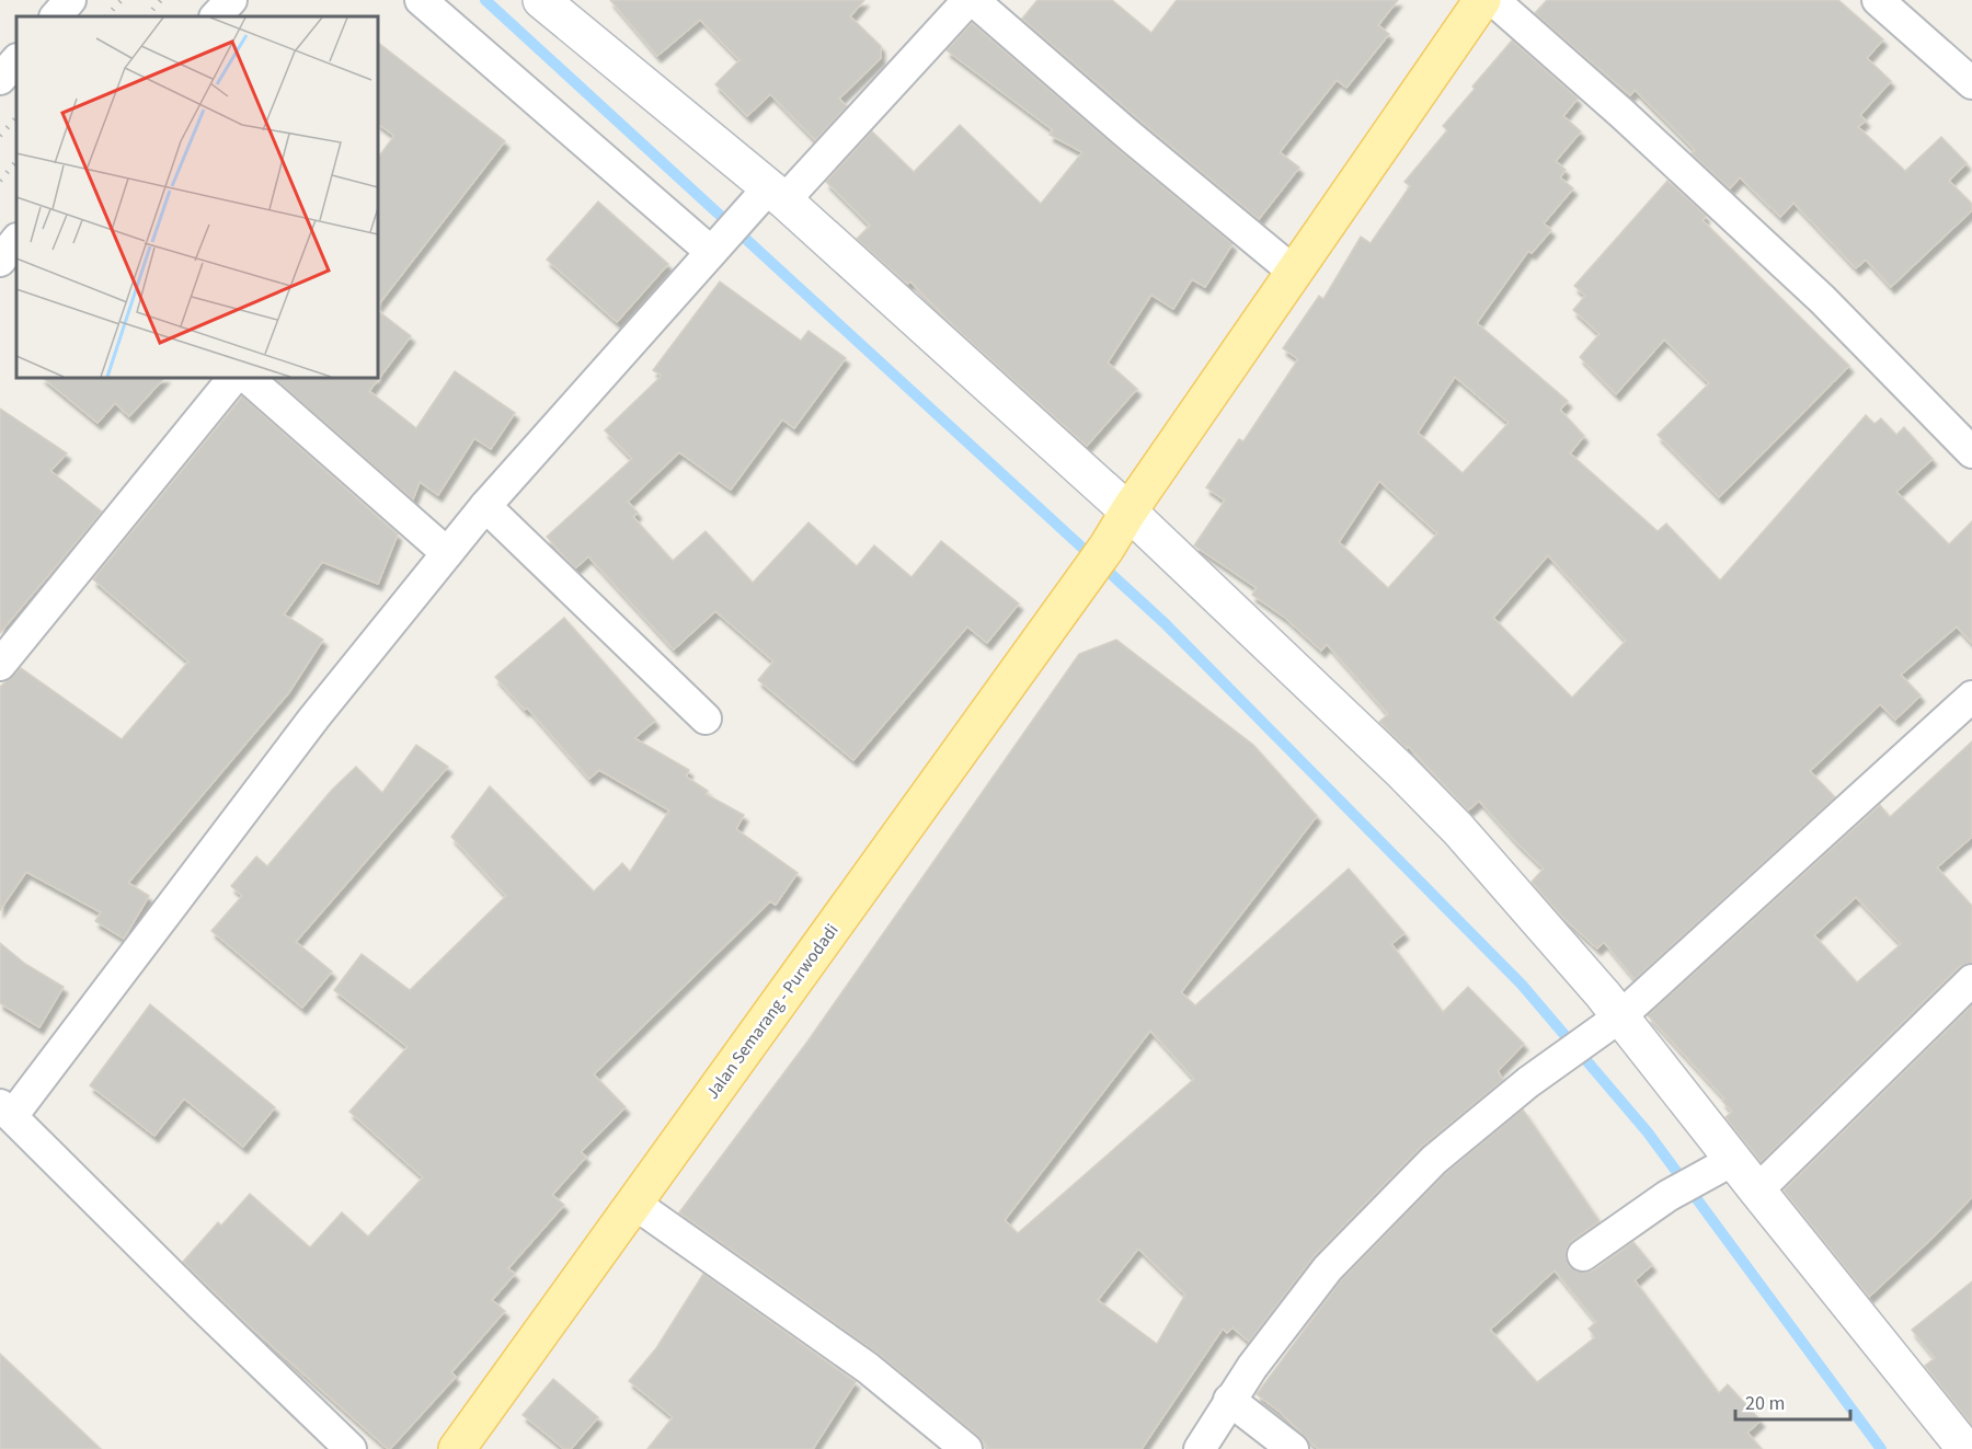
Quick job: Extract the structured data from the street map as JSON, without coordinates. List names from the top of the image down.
{
  "streets": {
    "main road": ["Jalan Semarang - Purwodadi"]
  },
  "scale_bar": "20 m"
}
